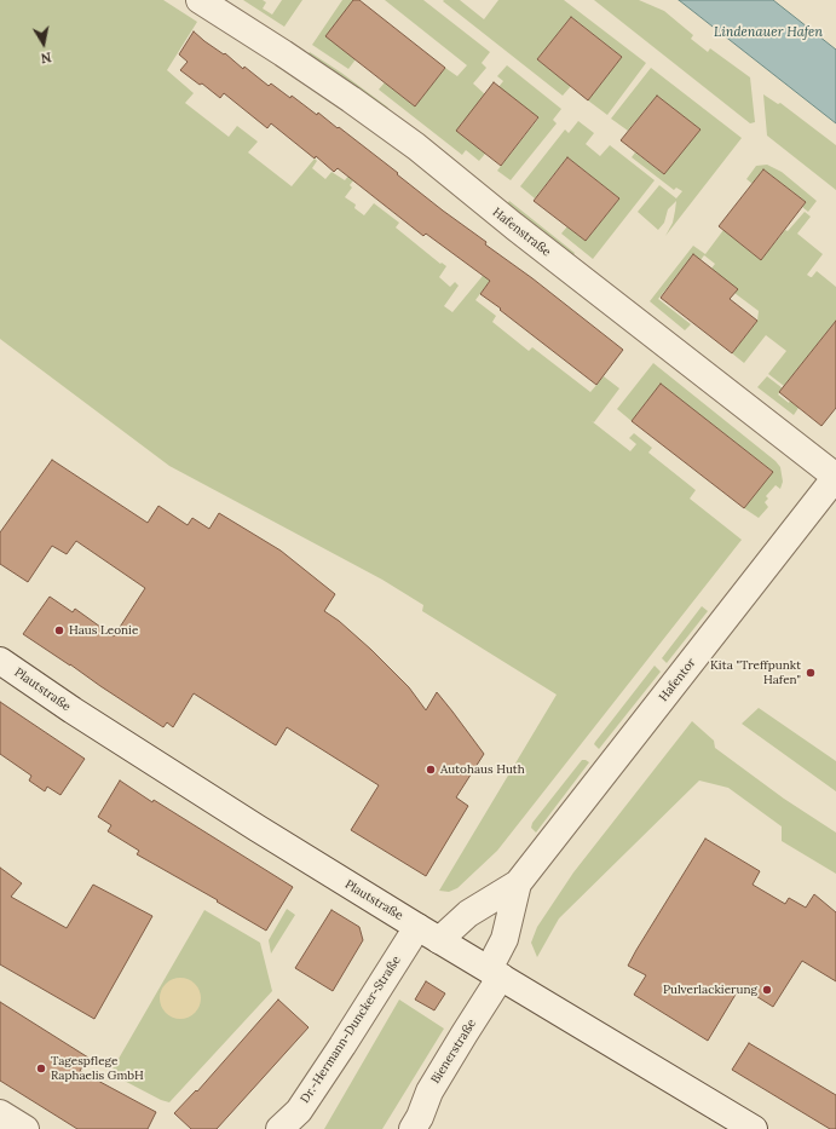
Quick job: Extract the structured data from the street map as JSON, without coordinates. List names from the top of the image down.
{
  "streets": {
    "street": [
      "Hafenstraße",
      "Hafentor",
      "Plautstraße",
      "Dr.-Hermann-Duncker-Straße",
      "Bienerstraße"
    ]
  },
  "crossings": [
    ["Hafenstraße", "Hafentor"],
    ["Hafentor", "Plautstraße"],
    ["Hafentor", "Dr.-Hermann-Duncker-Straße"],
    ["Hafentor", "Bienerstraße"],
    ["Plautstraße", "Dr.-Hermann-Duncker-Straße"],
    ["Plautstraße", "Bienerstraße"]
  ],
  "water": ["Lindenauer Hafen"],
  "places": [
    "Haus Leonie",
    "Kita \"Treffpunkt Hafen\"",
    "Autohaus Huth",
    "Pulverlackierung",
    "Tagespflege Raphaelis GmbH"
  ],
  "north": "bottom"
}
